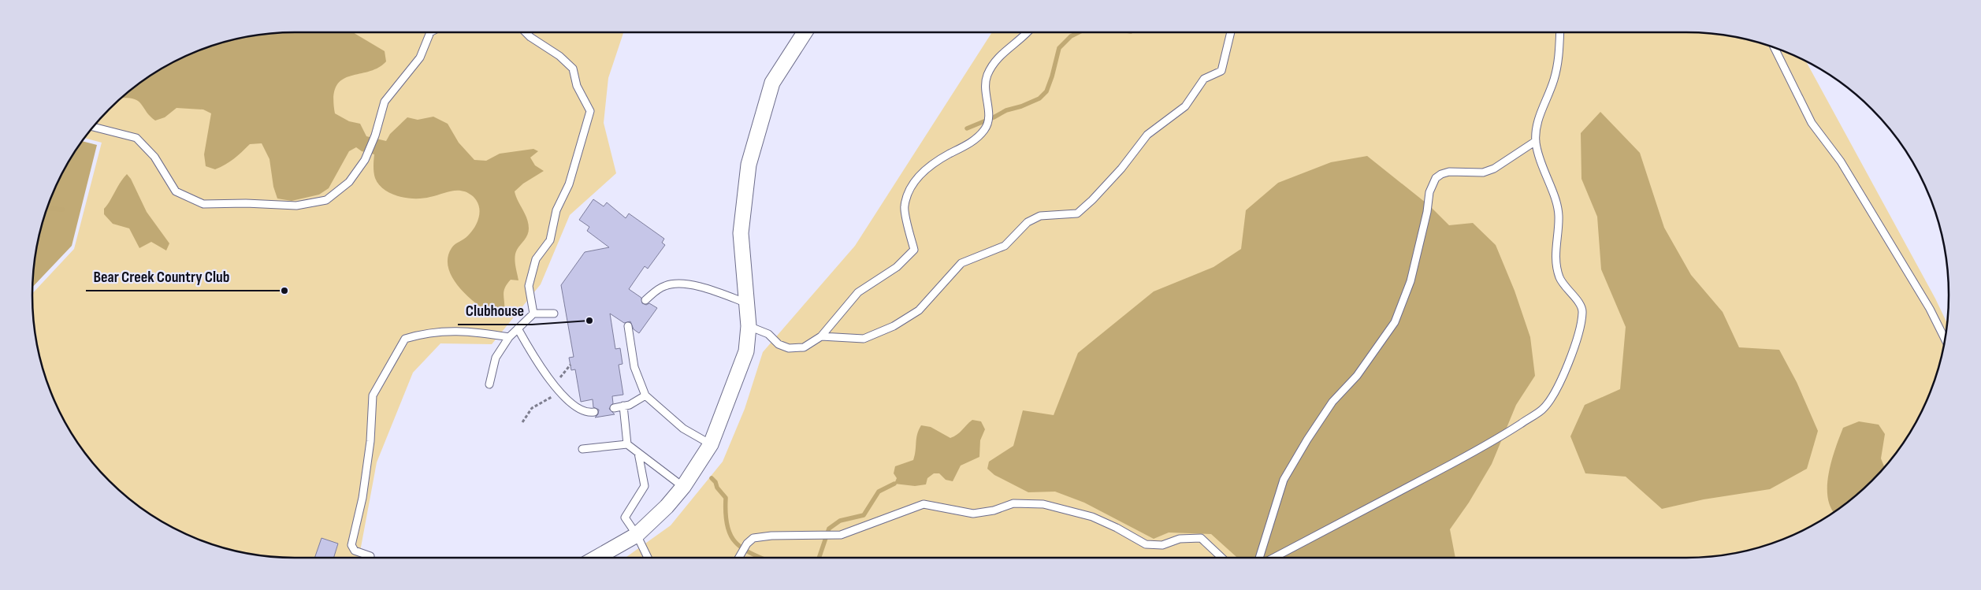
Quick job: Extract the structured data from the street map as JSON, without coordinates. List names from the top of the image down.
{
  "places": ["Bear Creek Country Club", "Clubhouse"]
}
